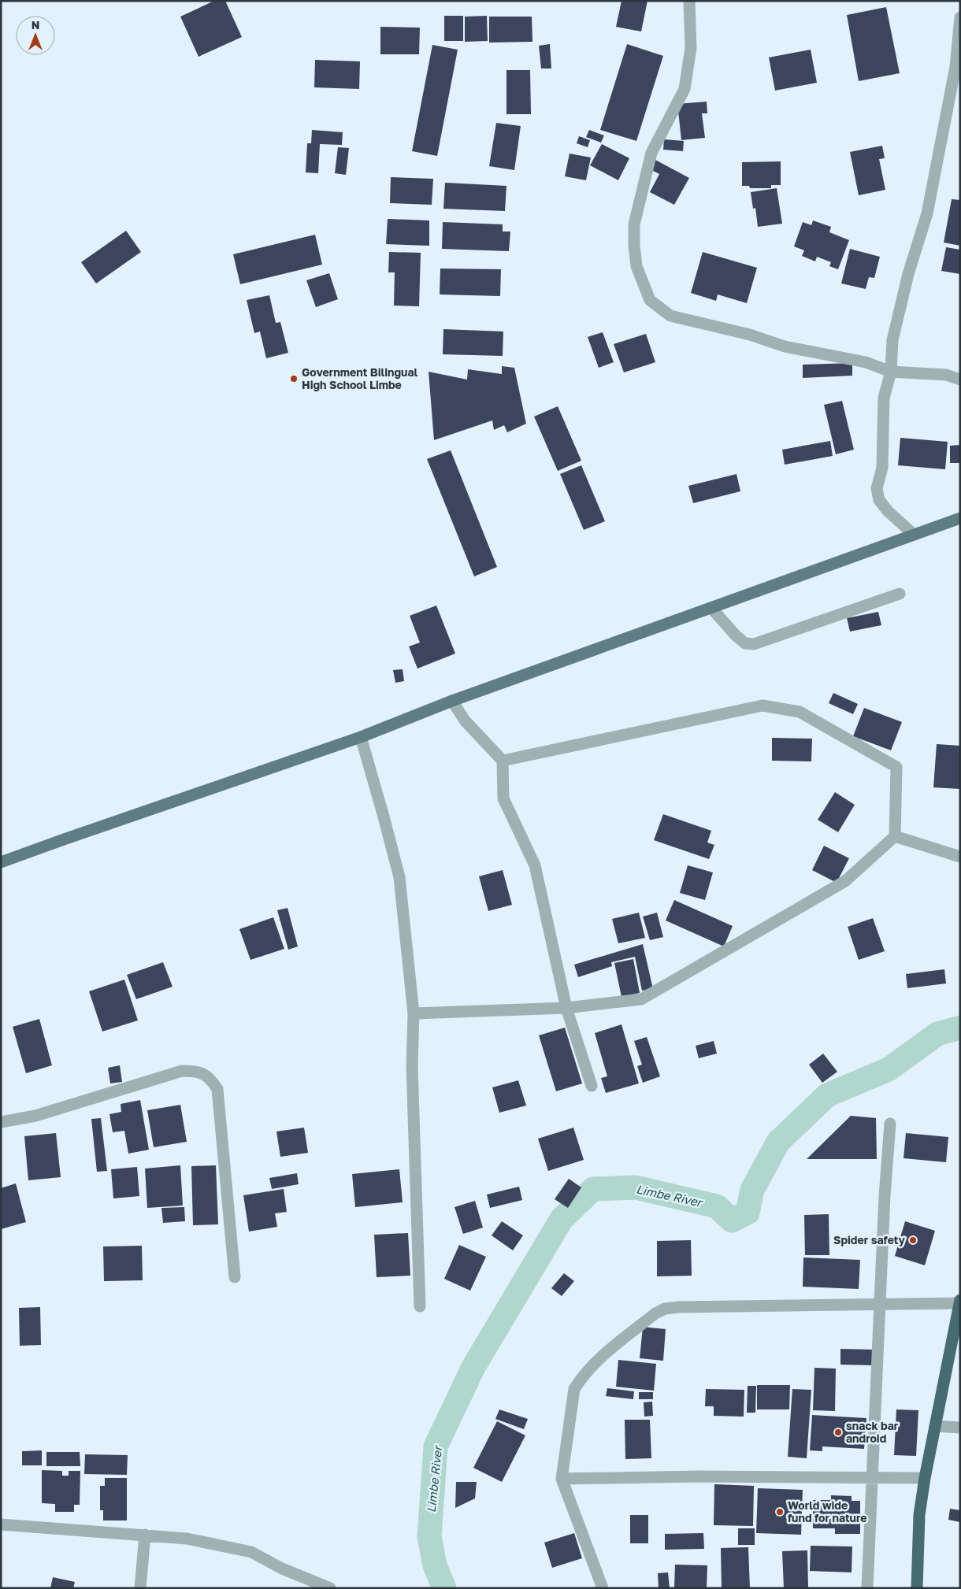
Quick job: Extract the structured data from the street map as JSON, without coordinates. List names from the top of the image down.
{
  "water": ["Limbe River"],
  "places": [
    "Government Bilingual High School Limbe",
    "Spider safety",
    "snack bar android",
    "World wide fund for nature"
  ],
  "north": "top"
}
